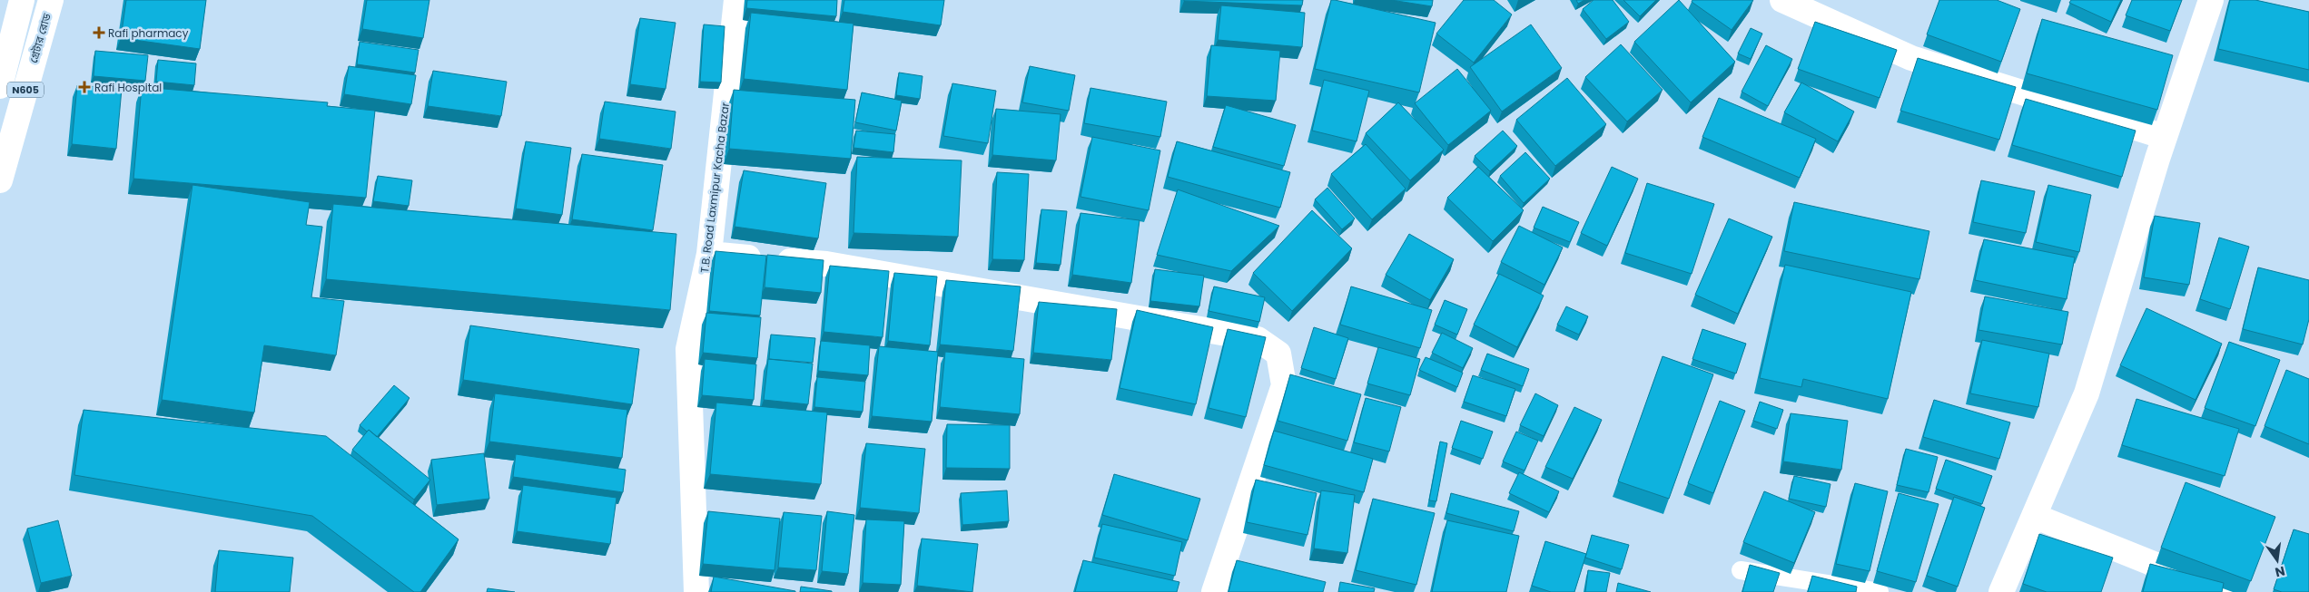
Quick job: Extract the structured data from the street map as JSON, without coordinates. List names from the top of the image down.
{
  "streets": {
    "main road": ["গ্রেটার রোড", "N605", "T.B. Road Laxmipur Kacha Bazar"]
  },
  "places": {
    "health": ["Rafi pharmacy", "Rafi Hospital"]
  },
  "north": "bottom"
}
